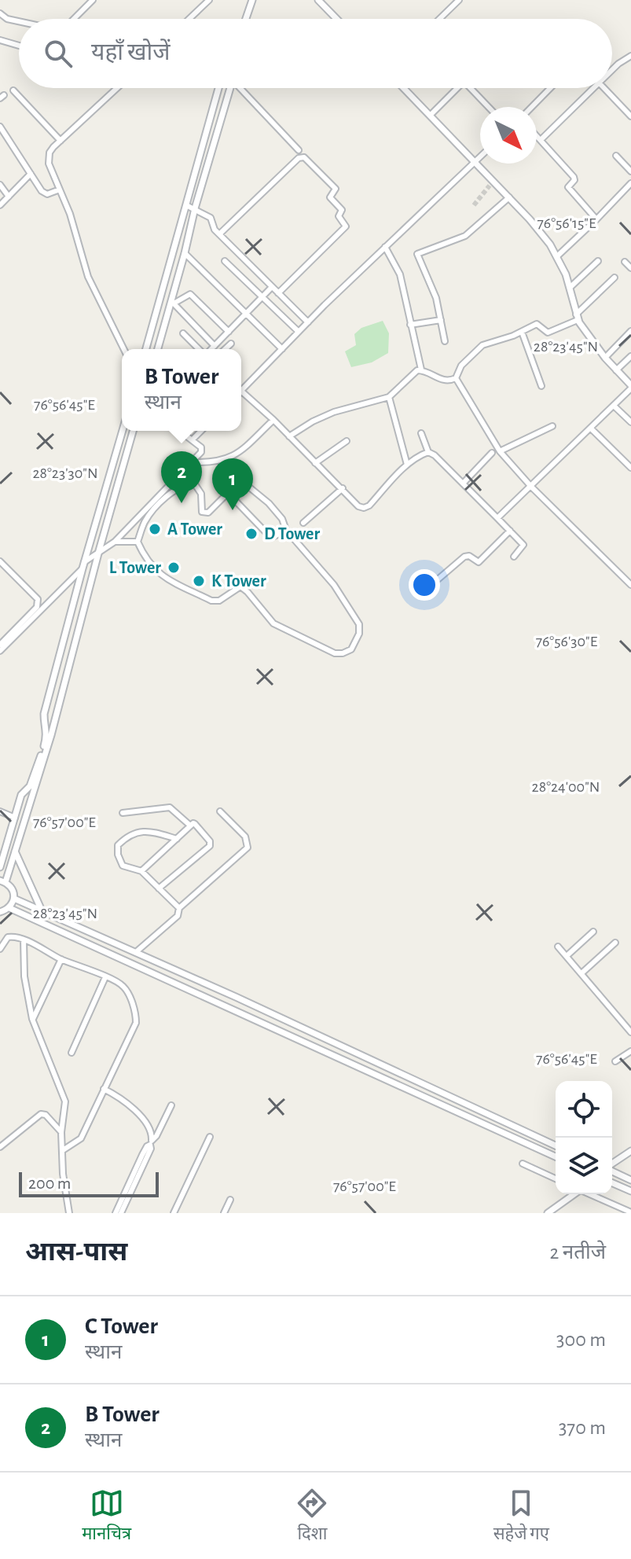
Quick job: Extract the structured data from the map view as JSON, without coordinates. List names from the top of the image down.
{
  "places": [
    "A Tower",
    "D Tower",
    "L Tower",
    "K Tower"
  ],
  "scale_bar": "200 m",
  "north": "bottom right",
  "page": {
    "search": "यहाँ खोजें",
    "popup": ["B Tower", "स्थान"],
    "pins": ["2", "1"],
    "scale": "200 m",
    "heading": ["आस-पास", "2 नतीजे"],
    "list": [
      {
        "mark": "1",
        "name": "C Tower",
        "note": "स्थान",
        "value": "300 m"
      },
      {
        "mark": "2",
        "name": "B Tower",
        "note": "स्थान",
        "value": "370 m"
      }
    ],
    "nav": ["मानचित्र", "दिशा", "सहेजे गए"]
  },
  "coordinates": [
    "76°56'15\"E",
    "28°23'45\"N",
    "76°56'45\"E",
    "28°23'30\"N",
    "76°56'30\"E",
    "28°24'00\"N",
    "76°57'00\"E"
  ]
}
